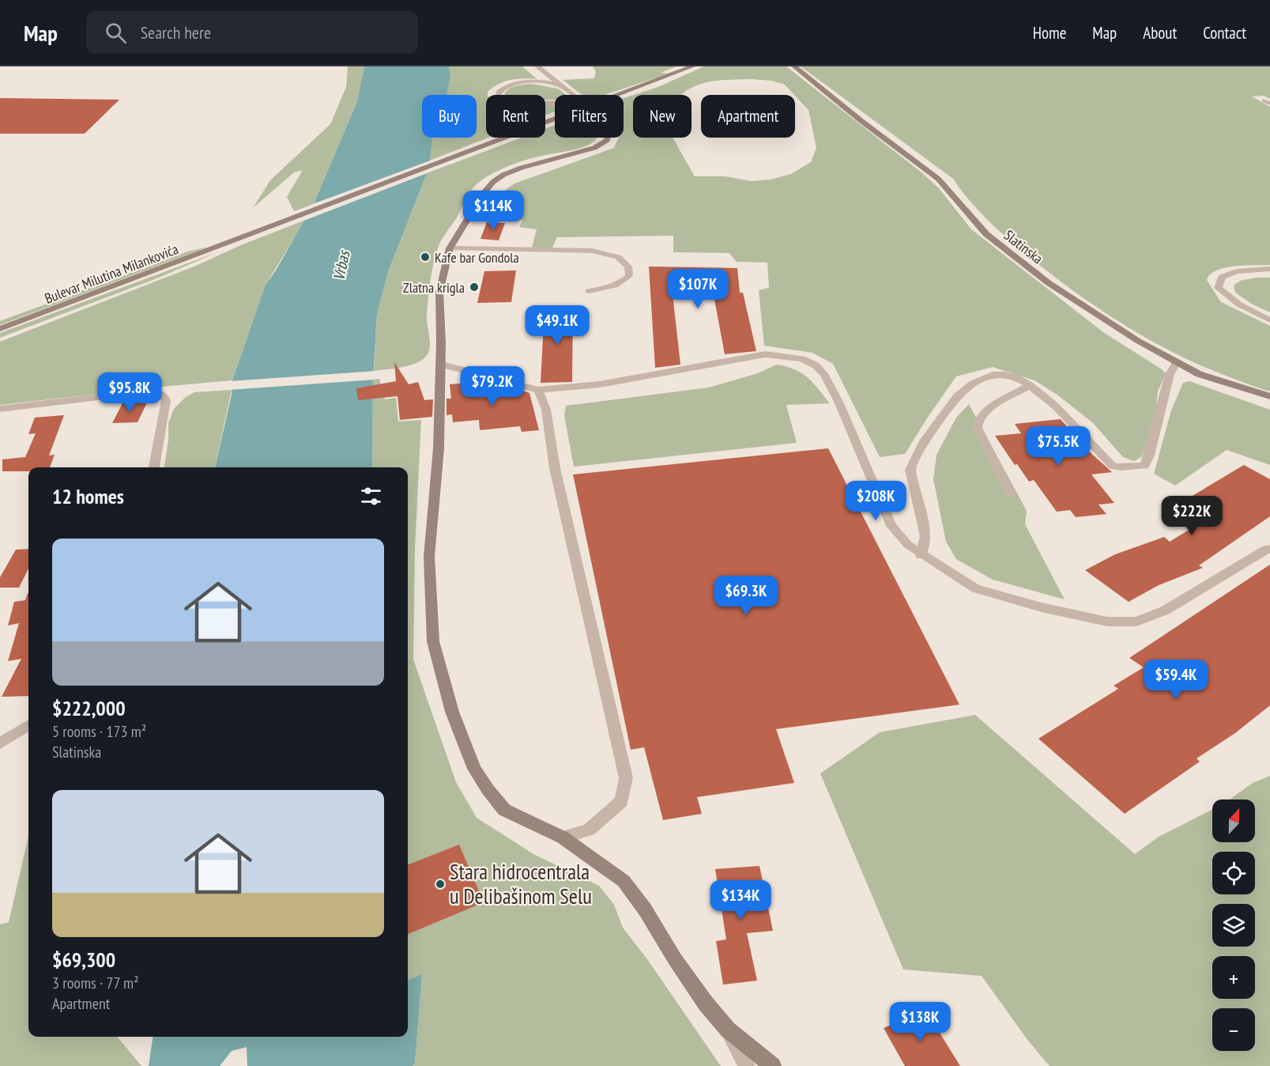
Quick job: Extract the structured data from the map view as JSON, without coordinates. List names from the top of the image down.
{
  "streets": {
    "street": ["Slatinska", "Bulevar Milutina Milankovića"]
  },
  "water": ["Vrbas"],
  "places": ["Kafe bar Gondola", "Zlatna krigla", "Stara hidrocentrala u Delibašinom Selu"],
  "north": "top",
  "page": {
    "header": "Map",
    "search": "Search here",
    "nav": [
      "Home",
      "Map",
      "About",
      "Contact"
    ],
    "chip": [
      "Buy",
      "Rent",
      "Filters",
      "New",
      "Apartment"
    ],
    "price": [
      "$114K",
      "$107K",
      "$49.1K",
      "$79.2K",
      "$95.8K",
      "$75.5K",
      "$208K",
      "$222K",
      "$69.3K",
      "$59.4K",
      "$134K",
      "$138K"
    ],
    "heading": "12 homes",
    "list": [
      {
        "name": "$222,000",
        "note": "5 rooms · 173 m² · Slatinska"
      },
      {
        "name": "$69,300",
        "note": "3 rooms · 77 m² · Apartment"
      }
    ],
    "map_buttons": ["+", "−"]
  }
}
